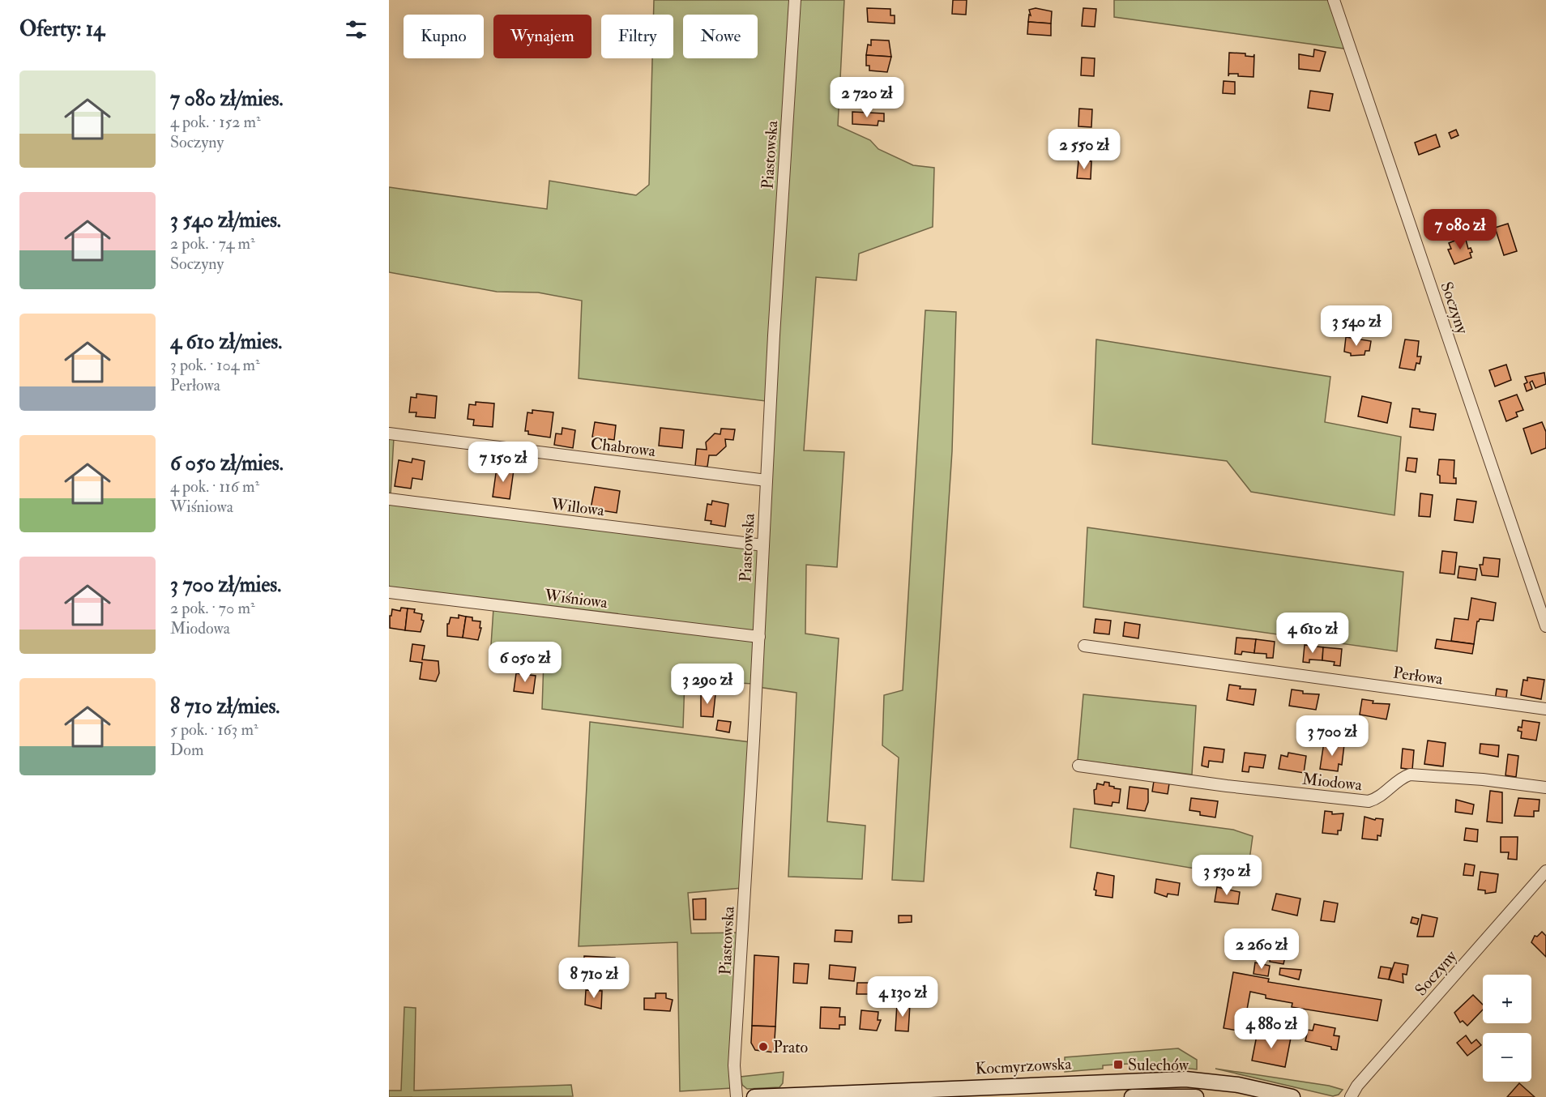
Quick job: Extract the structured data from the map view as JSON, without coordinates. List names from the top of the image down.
{
  "streets": {
    "main road": ["Kocmyrzowska"],
    "street": [
      "Piastowska",
      "Soczyny",
      "Chabrowa",
      "Willowa",
      "Wiśniowa",
      "Perłowa",
      "Miodowa"
    ]
  },
  "crossings": [
    ["Piastowska", "Chabrowa"],
    ["Piastowska", "Willowa"],
    ["Piastowska", "Wiśniowa"]
  ],
  "places": {
    "other": ["Prato"],
    "transit": ["Sulechów"]
  },
  "page": {
    "heading": "Oferty: 14",
    "chip": [
      "Kupno",
      "Wynajem",
      "Filtry",
      "Nowe"
    ],
    "list": [
      {
        "name": "7 080 zł/mies.",
        "note": "4 pok. · 152 m² · Soczyny"
      },
      {
        "name": "3 540 zł/mies.",
        "note": "2 pok. · 74 m² · Soczyny"
      },
      {
        "name": "4 610 zł/mies.",
        "note": "3 pok. · 104 m² · Perłowa"
      },
      {
        "name": "6 050 zł/mies.",
        "note": "4 pok. · 116 m² · Wiśniowa"
      },
      {
        "name": "3 700 zł/mies.",
        "note": "2 pok. · 70 m² · Miodowa"
      },
      {
        "name": "8 710 zł/mies.",
        "note": "5 pok. · 163 m² · Dom"
      }
    ],
    "price": [
      "2 720 zł",
      "2 550 zł",
      "7 080 zł",
      "3 540 zł",
      "7 150 zł",
      "4 610 zł",
      "6 050 zł",
      "3 290 zł",
      "3 700 zł",
      "3 530 zł",
      "2 260 zł",
      "8 710 zł",
      "4 130 zł",
      "4 880 zł"
    ],
    "map_buttons": ["+", "−"]
  }
}
